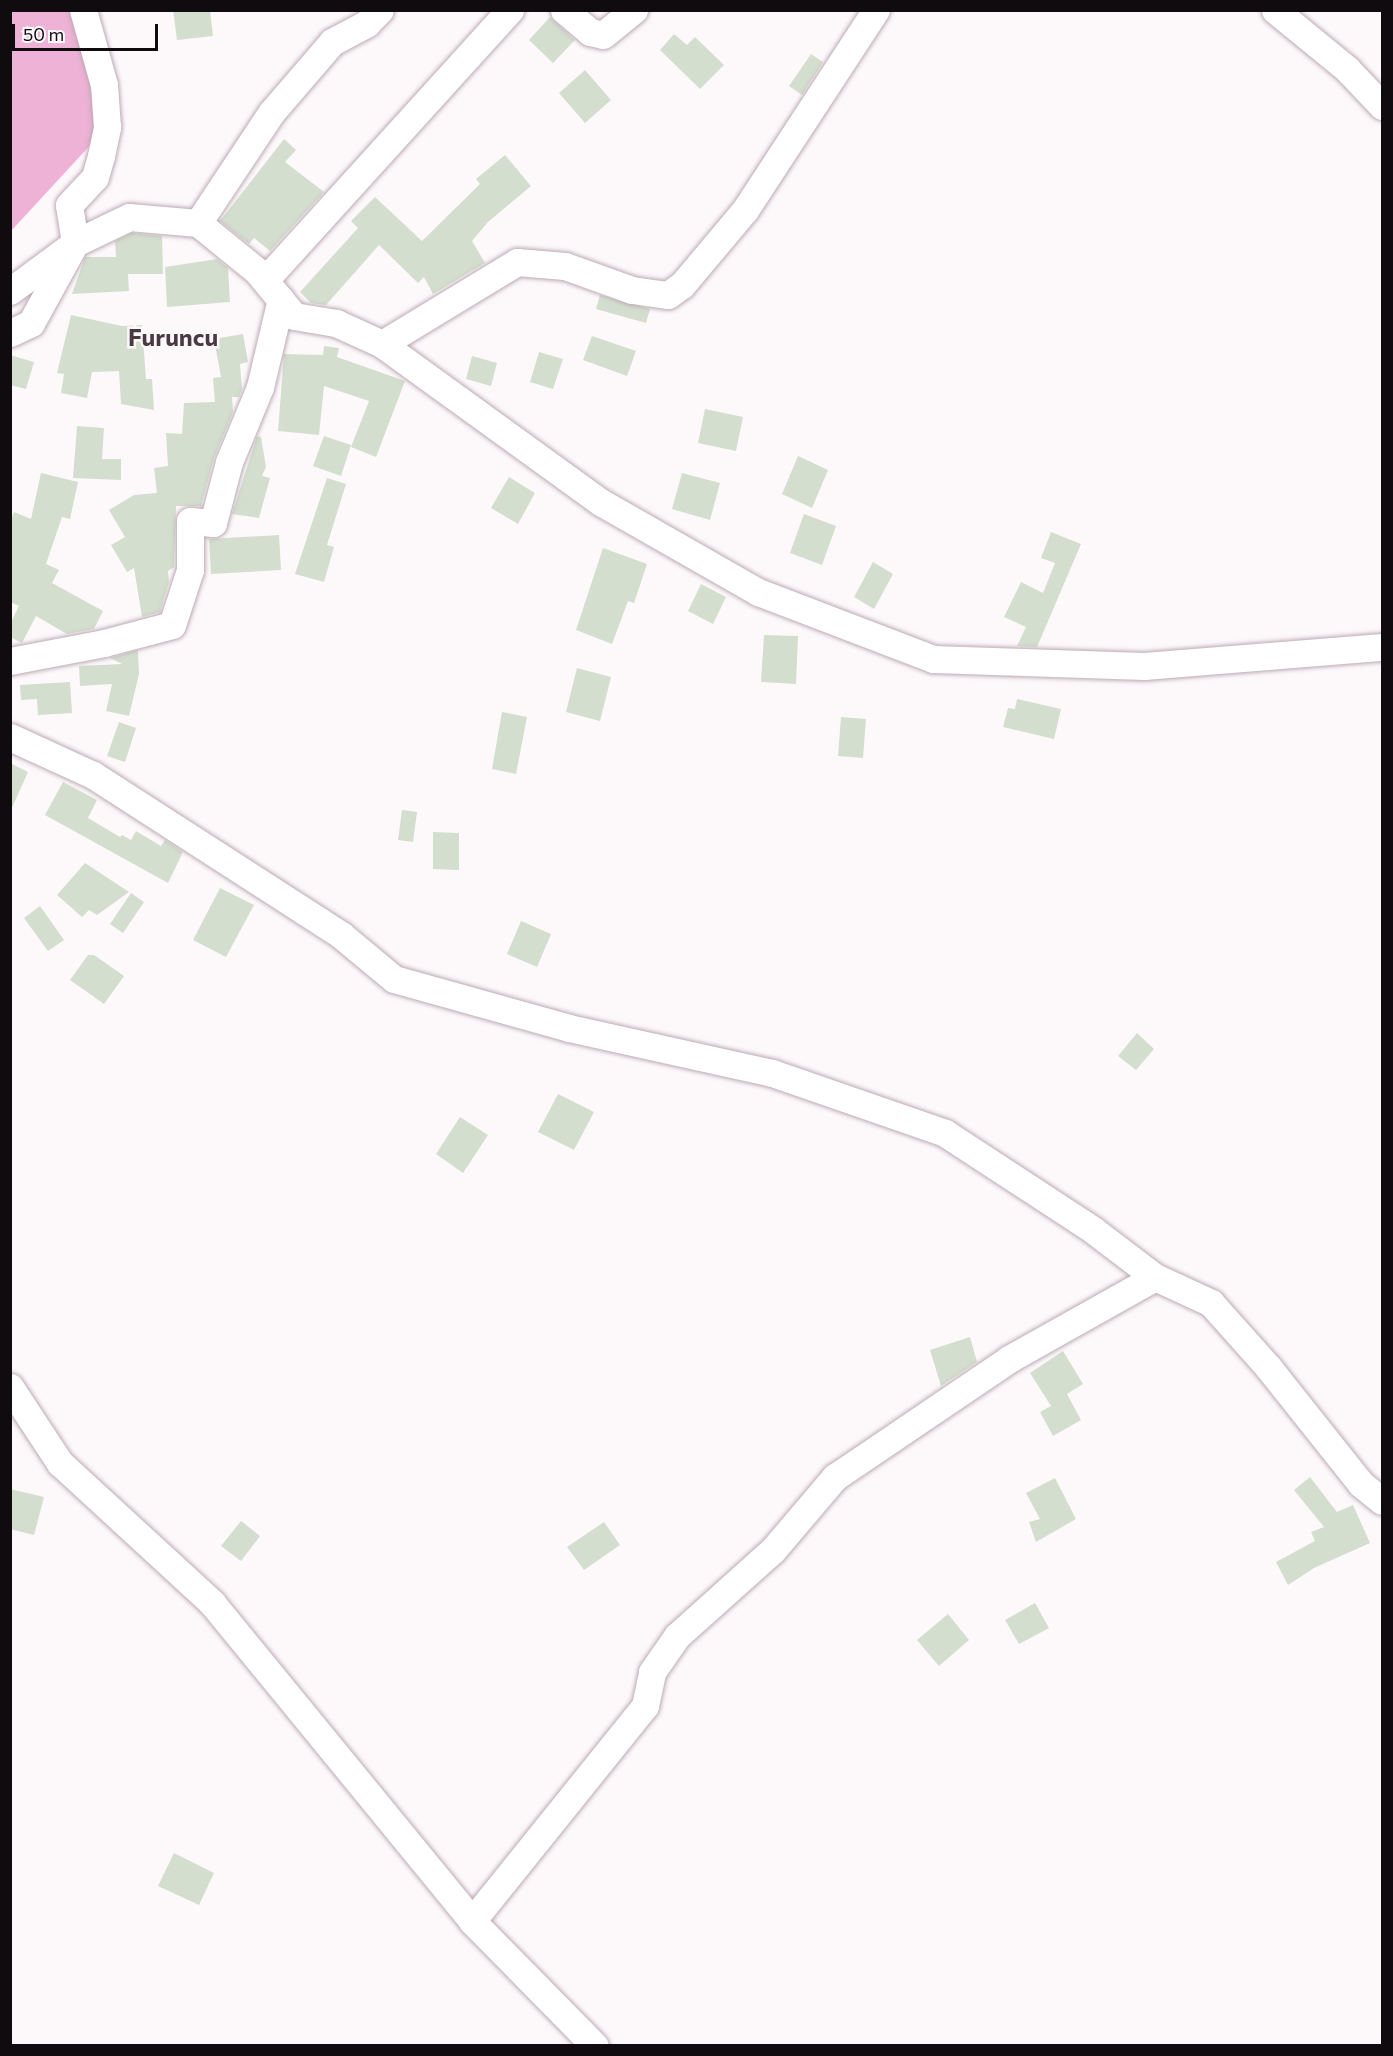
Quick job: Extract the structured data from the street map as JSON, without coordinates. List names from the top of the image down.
{
  "districts": ["Furuncu"],
  "scale_bar": "50 m"
}
